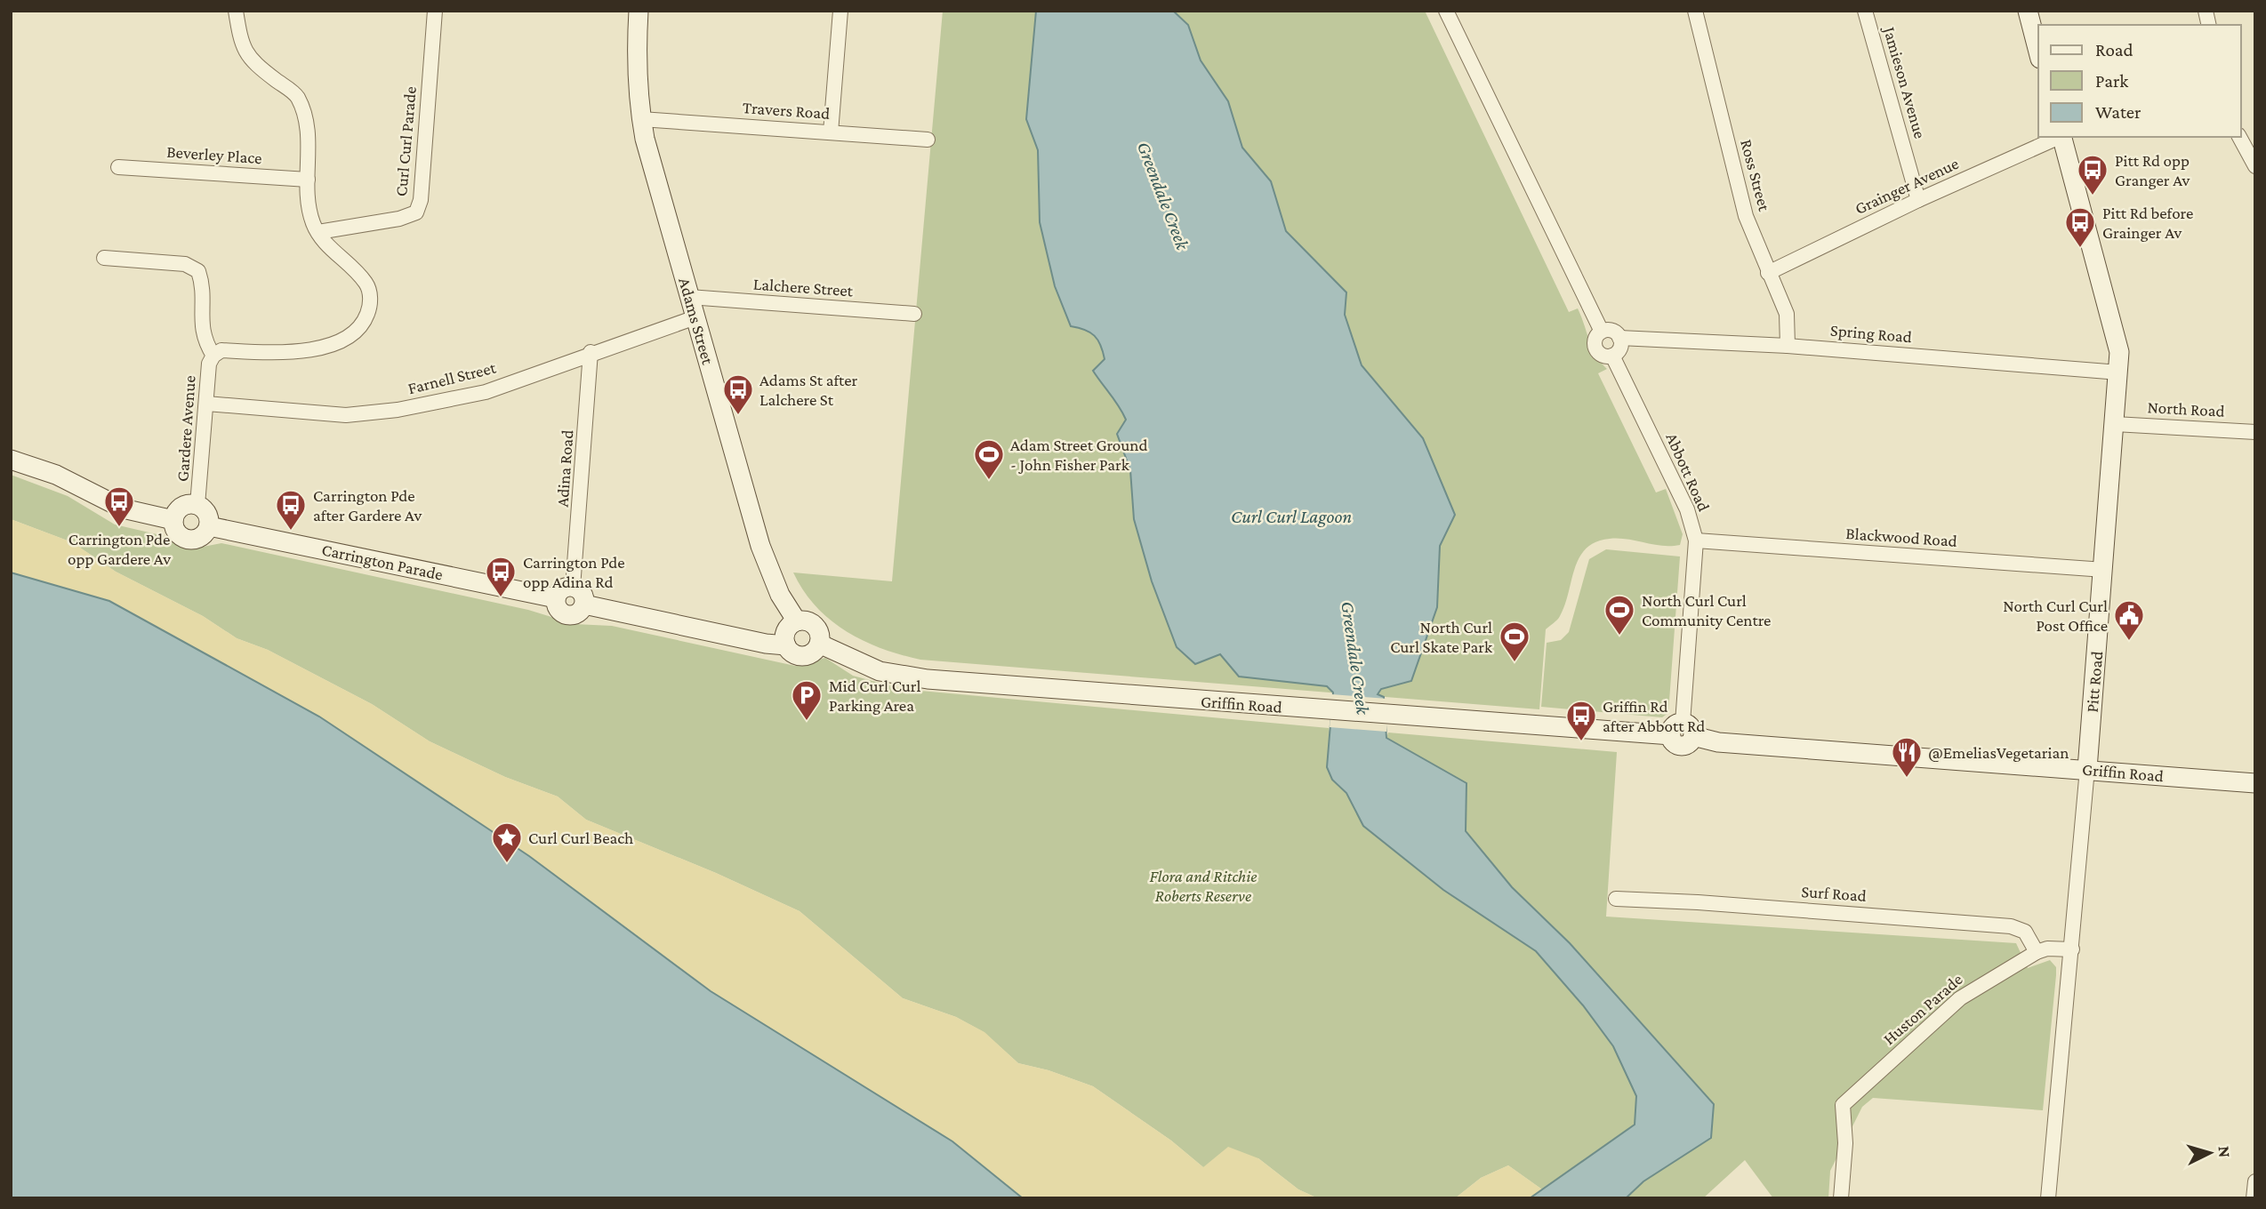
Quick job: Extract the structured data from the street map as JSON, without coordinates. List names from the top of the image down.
{
  "streets": {
    "main road": [
      "Adams Street",
      "Carrington Parade",
      "Pitt Road",
      "Griffin Road"
    ],
    "street": [
      "Jamieson Avenue",
      "Travers Road",
      "Curl Curl Parade",
      "Beverley Place",
      "Ross Street",
      "Grainger Avenue",
      "Lalchere Street",
      "Spring Road",
      "Farnell Street",
      "North Road",
      "Gardere Avenue",
      "Adina Road",
      "Abbott Road",
      "Blackwood Road",
      "Surf Road",
      "Huston Parade"
    ]
  },
  "crossings": [
    ["Jamieson Avenue", "Grainger Avenue"],
    ["Travers Road", "Adams Street"],
    ["Curl Curl Parade", "Gardere Avenue"],
    ["Beverley Place", "Gardere Avenue"],
    ["Ross Street", "Grainger Avenue"],
    ["Ross Street", "Spring Road"],
    ["Lalchere Street", "Adams Street"],
    ["Adams Street", "Farnell Street"],
    ["Adams Street", "Griffin Road"],
    ["Spring Road", "Abbott Road"],
    ["Spring Road", "Pitt Road"],
    ["Farnell Street", "Gardere Avenue"],
    ["Farnell Street", "Adina Road"],
    ["North Road", "Pitt Road"],
    ["Gardere Avenue", "Carrington Parade"],
    ["Adina Road", "Carrington Parade"],
    ["Abbott Road", "Blackwood Road"],
    ["Abbott Road", "Griffin Road"],
    ["Blackwood Road", "Pitt Road"],
    ["Pitt Road", "Griffin Road"],
    ["Pitt Road", "Huston Parade"],
    ["Surf Road", "Huston Parade"]
  ],
  "water": ["Greendale Creek", "Curl Curl Lagoon"],
  "parks": ["Flora and Ritchie Roberts Reserve"],
  "places": {
    "bus stop": [
      "Pitt Rd opp Granger Av",
      "Pitt Rd before Grainger Av",
      "Adams St after Lalchere St",
      "Carrington Pde opp Gardere Av",
      "Carrington Pde after Gardere Av",
      "Carrington Pde opp Adina Rd",
      "Griffin Rd after Abbott Rd"
    ],
    "sports": ["Adam Street Ground - John Fisher Park", "North Curl Curl Community Centre", "North Curl Curl Skate Park"],
    "public building": ["North Curl Curl Post Office"],
    "parking": ["Mid Curl Curl Parking Area"],
    "restaurant": ["@EmeliasVegetarian"],
    "place": ["Curl Curl Beach"]
  },
  "legend": ["Road", "Park", "Water"],
  "north": "right"
}
